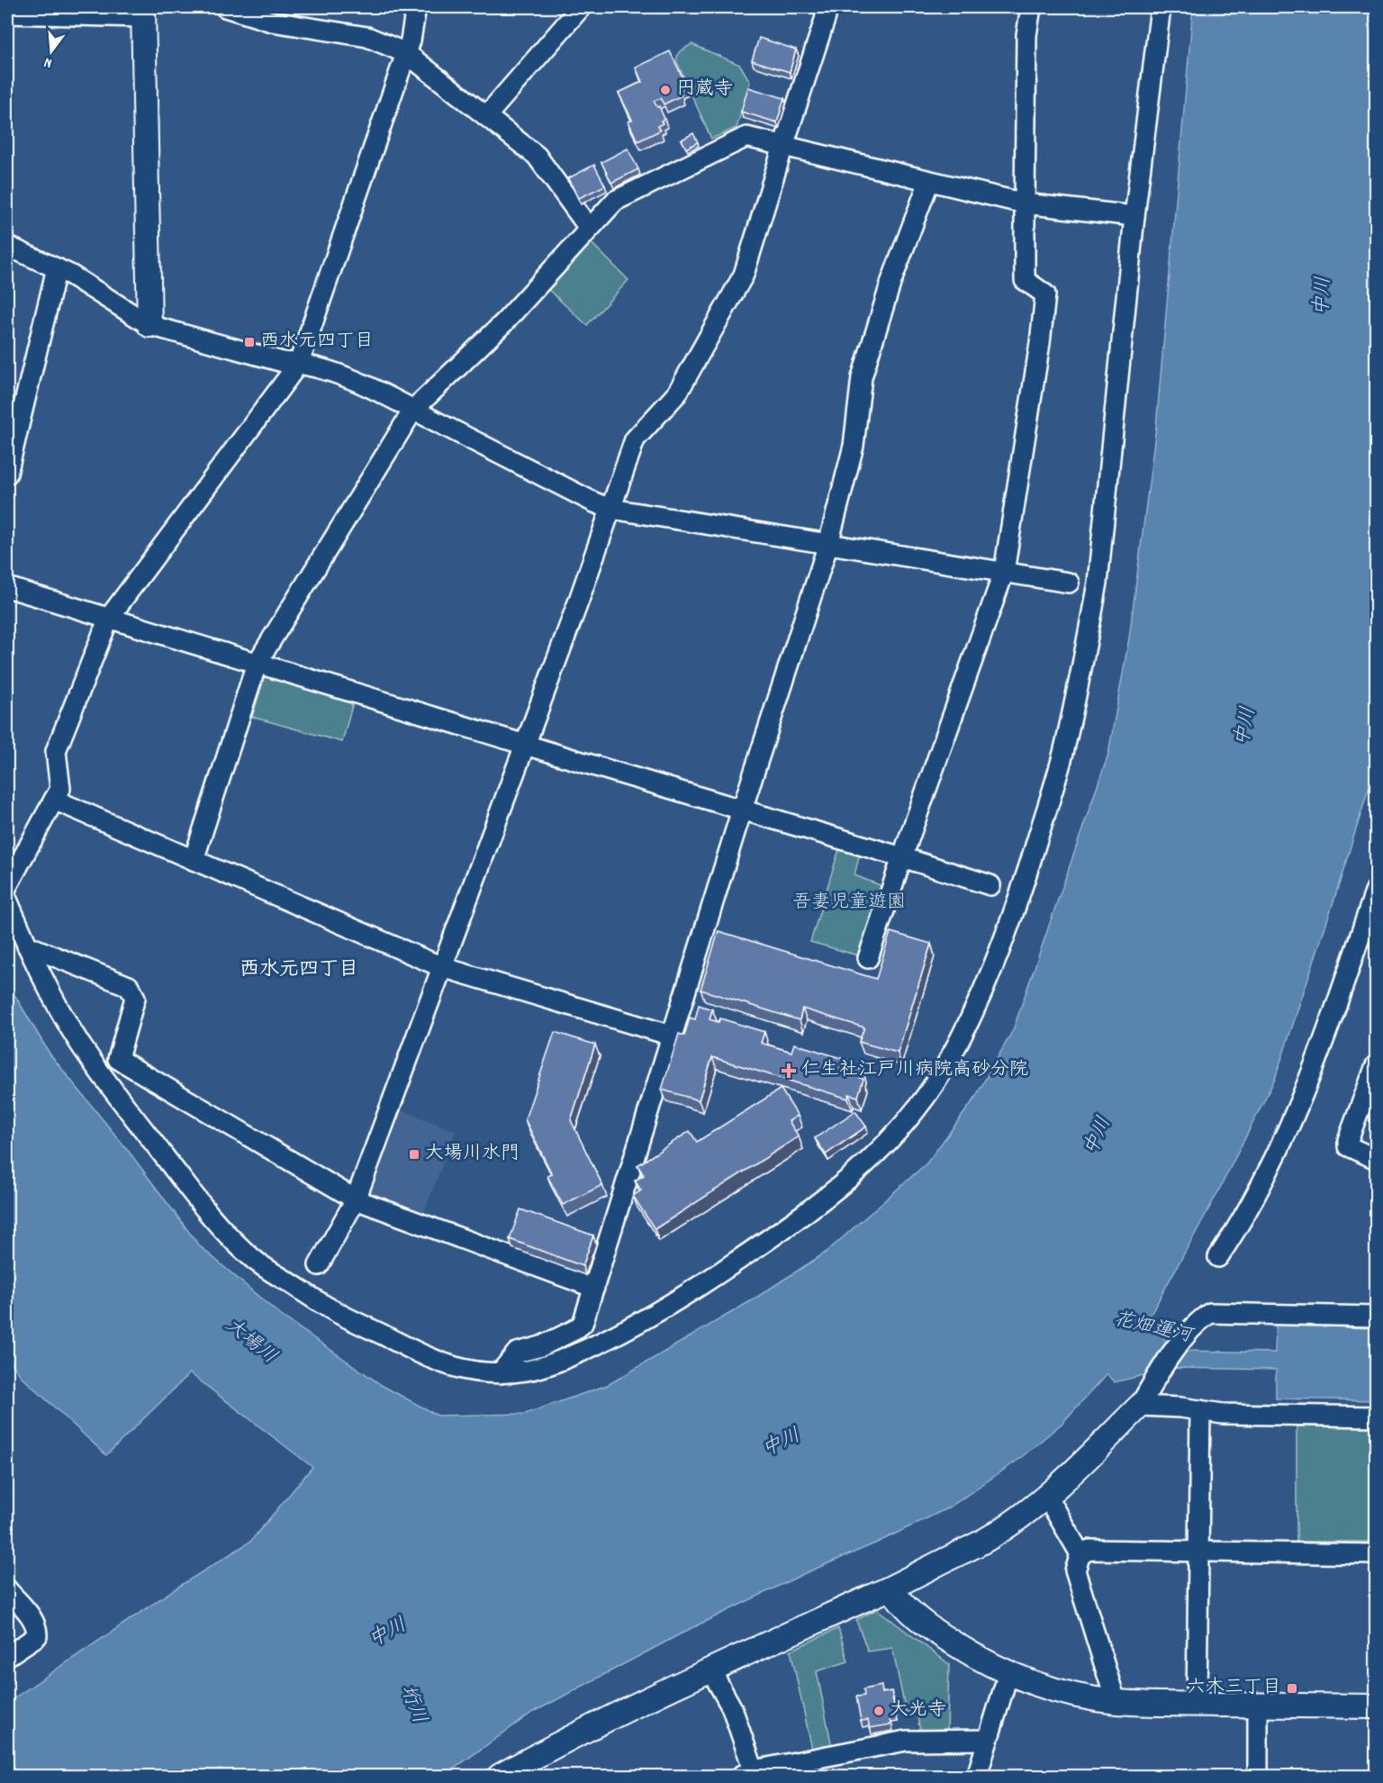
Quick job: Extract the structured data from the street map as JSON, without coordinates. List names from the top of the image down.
{
  "districts": ["西水元四丁目"],
  "water": [
    "中川",
    "花畑運河",
    "大場川",
    "垳川"
  ],
  "parks": ["吾妻児童遊園"],
  "places": {
    "other": ["円蔵寺", "大光寺"],
    "transit": ["西水元四丁目", "大場川水門", "六木三丁目"],
    "health": ["仁生社江戸川病院高砂分院"]
  },
  "north": "bottom"
}
